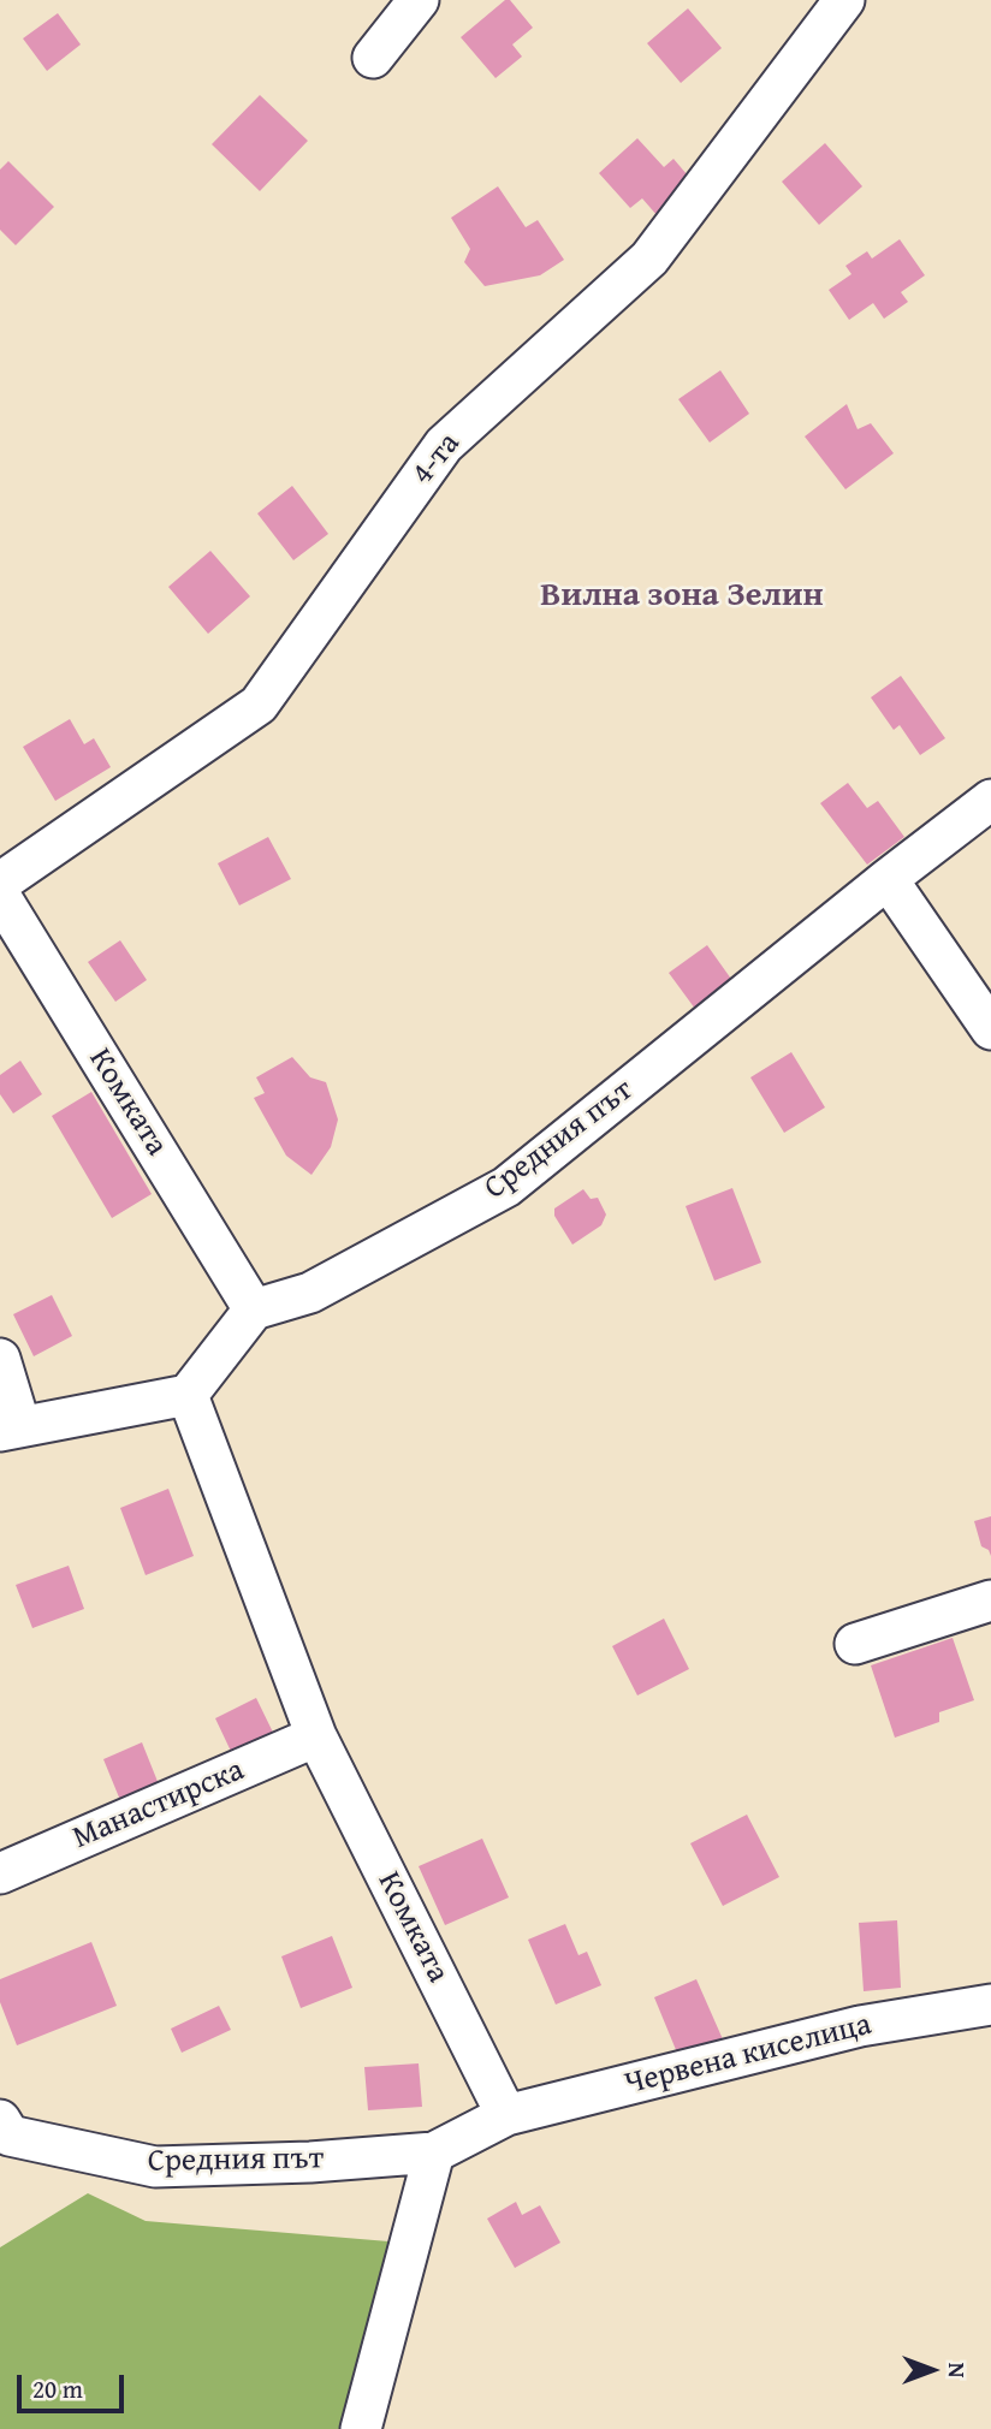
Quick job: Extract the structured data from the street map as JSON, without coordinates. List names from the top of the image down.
{
  "streets": {
    "street": [
      "4-та",
      "Комката",
      "Средния път",
      "Манастирска",
      "Червена киселица"
    ]
  },
  "crossings": [
    ["Комката", "Средния път"],
    ["Комката", "Манастирска"],
    ["Комката", "Червена киселица"]
  ],
  "districts": ["Вилна зона Зелин"],
  "scale_bar": "20 m",
  "north": "right"
}
